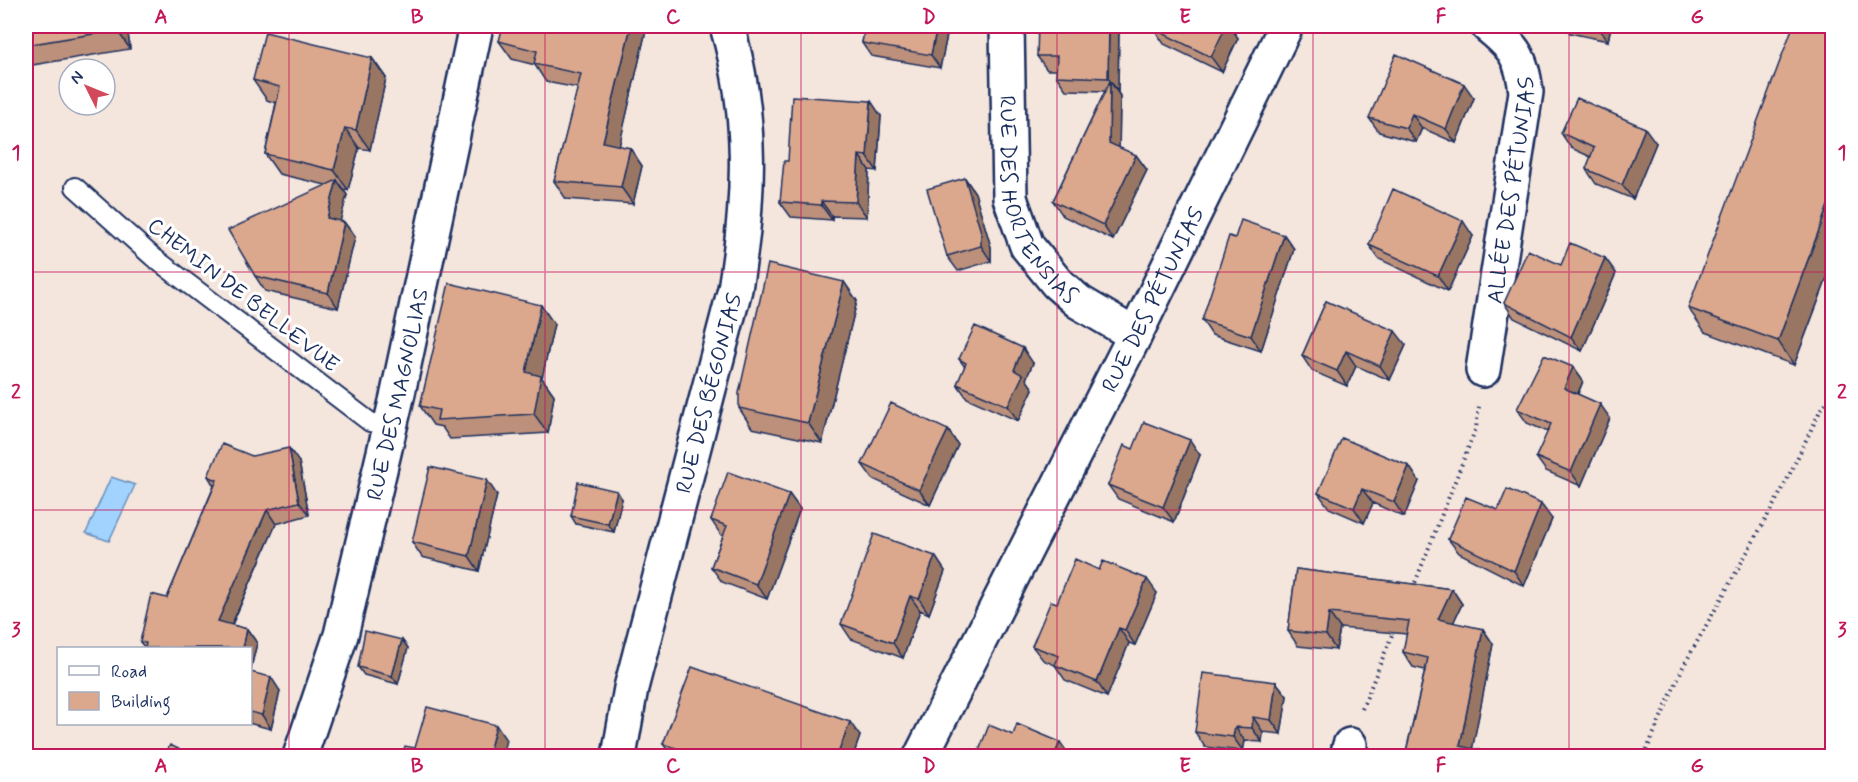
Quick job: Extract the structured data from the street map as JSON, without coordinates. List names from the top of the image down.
{
  "streets": {
    "street": [
      "ALLÉE DES PÉTUNIAS",
      "RUE DES HORTENSIAS",
      "RUE DES PÉTUNIAS",
      "RUE DES MAGNOLIAS",
      "RUE DES BÉGONIAS"
    ],
    "lane": ["CHEMIN DE BELLEVUE"]
  },
  "crossings": [
    ["RUE DES HORTENSIAS", "RUE DES PÉTUNIAS"],
    ["CHEMIN DE BELLEVUE", "RUE DES MAGNOLIAS"]
  ],
  "legend": ["Road", "Building"],
  "north": "top left",
  "grid": {
    "columns": [
      "A",
      "B",
      "C",
      "D",
      "E",
      "F",
      "G"
    ],
    "rows": ["1", "2", "3"]
  }
}
